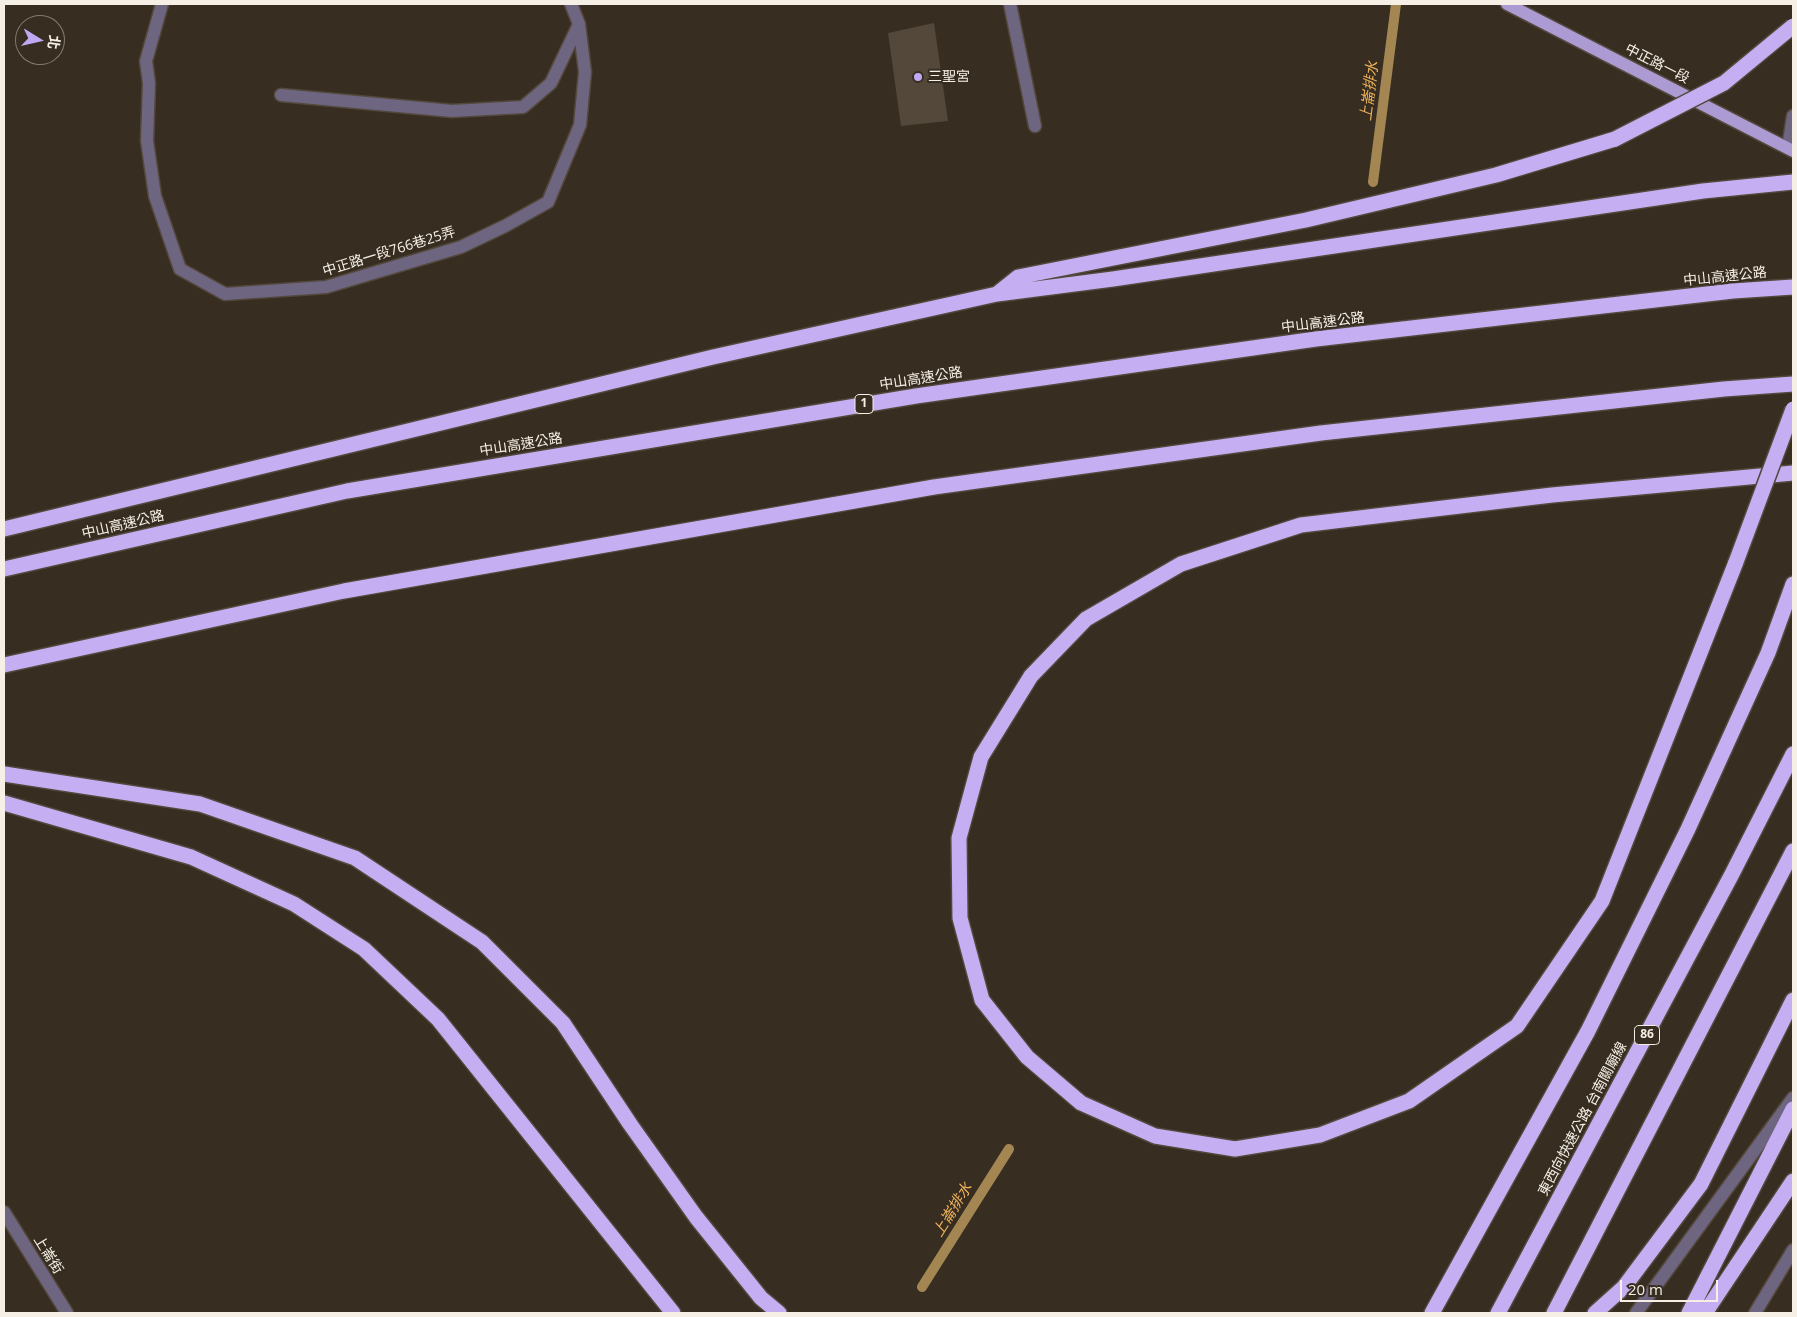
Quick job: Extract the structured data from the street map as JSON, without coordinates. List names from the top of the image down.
{
  "streets": {
    "highway": [
      "中山高速公路",
      "1",
      "86",
      "東西向快速公路 台南關廟線"
    ],
    "main road": ["中正路一段"],
    "street": ["中正路一段766巷25弄", "上崙街"]
  },
  "water": ["上崙排水"],
  "places": ["三聖宮"],
  "scale_bar": "20 m",
  "north": "right"
}
